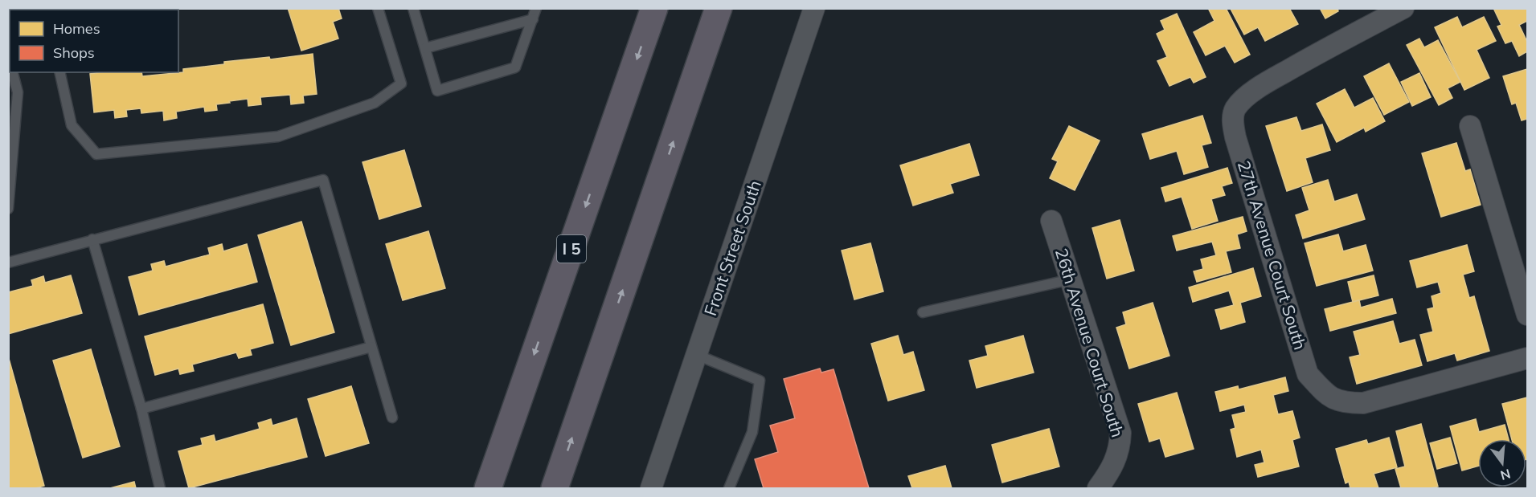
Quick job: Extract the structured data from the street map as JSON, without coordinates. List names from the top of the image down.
{
  "streets": {
    "highway": ["I 5"],
    "street": ["Front Street South", "27th Avenue Court South", "26th Avenue Court South"]
  },
  "legend": ["Homes", "Shops"],
  "north": "bottom"
}
